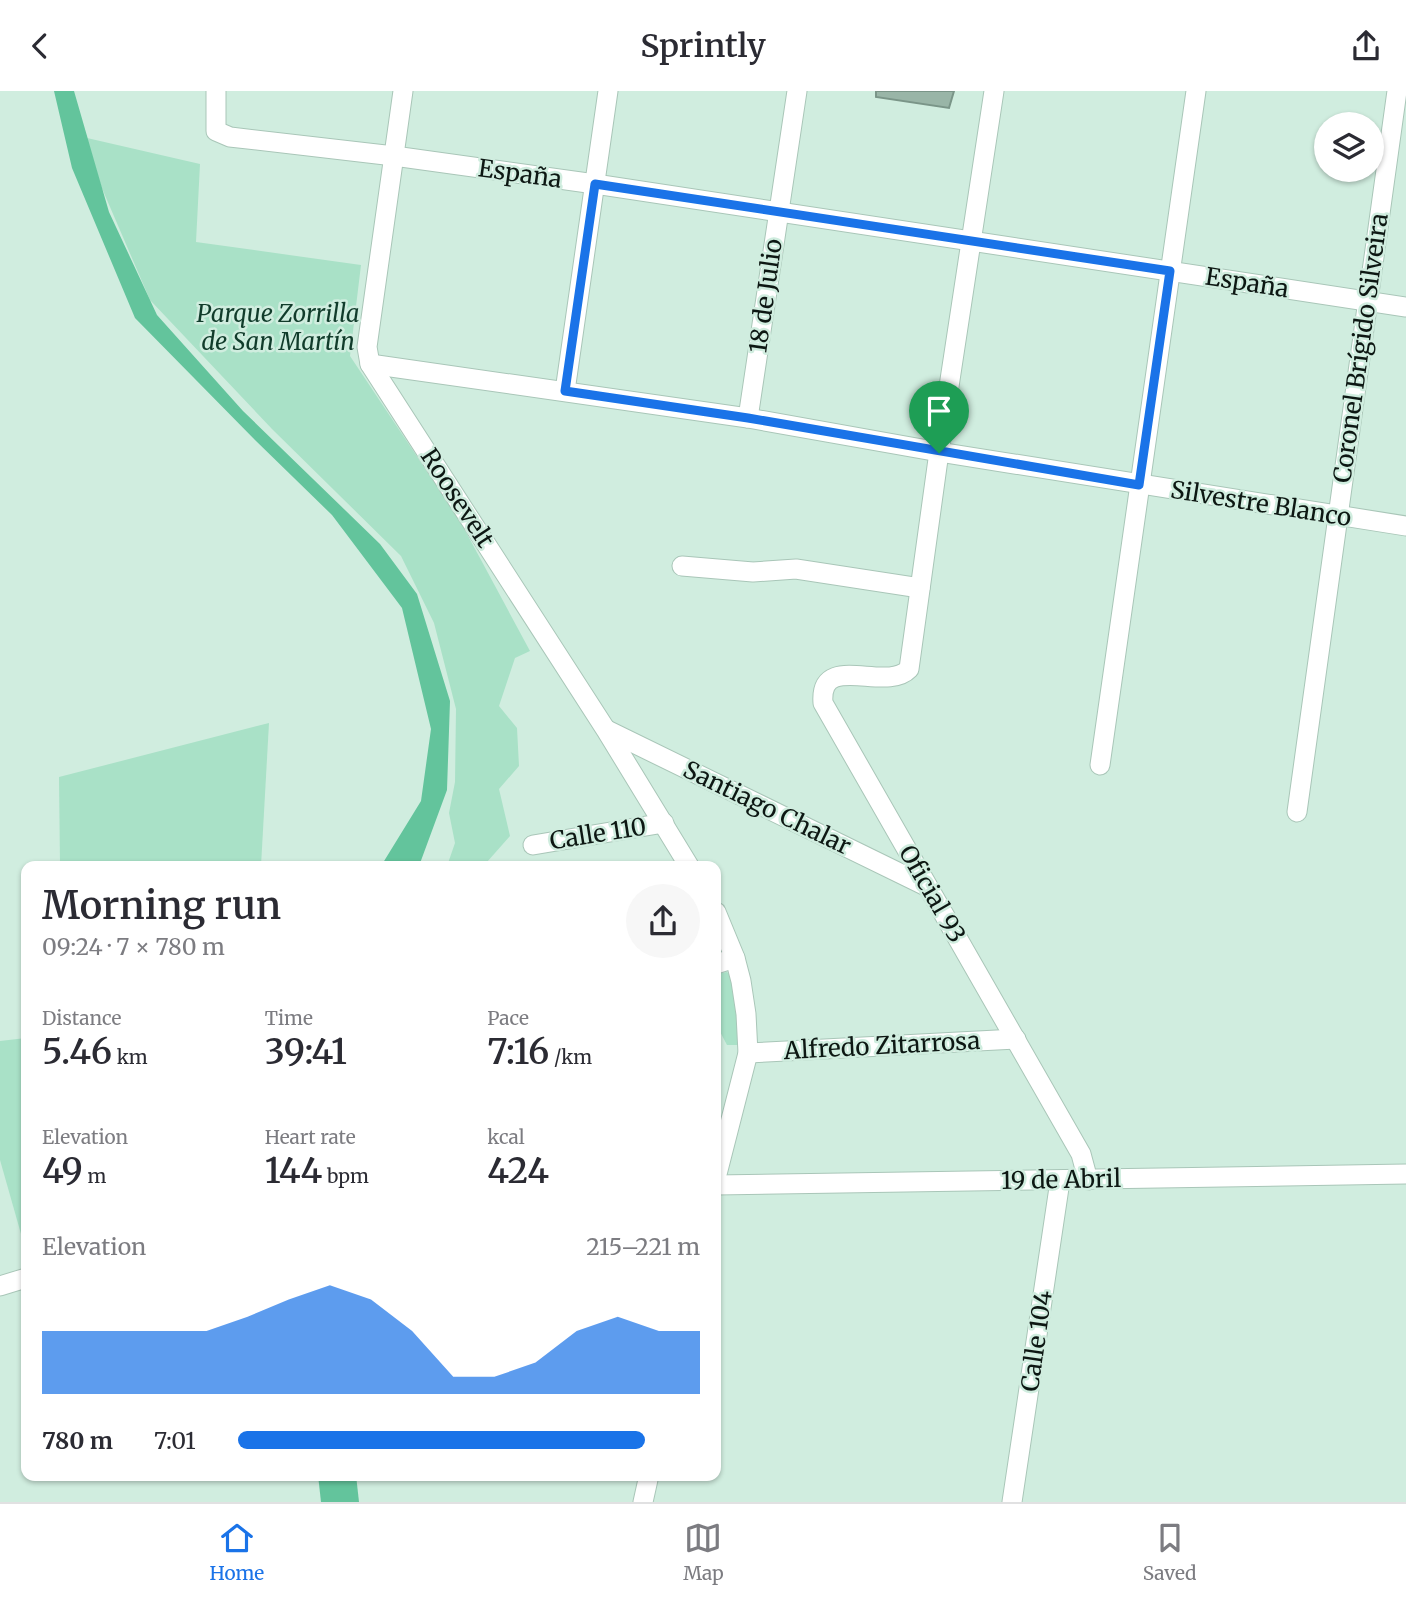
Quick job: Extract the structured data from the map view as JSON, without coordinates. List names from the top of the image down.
{
  "streets": {
    "street": [
      "España",
      "18 de Julio",
      "Coronel Brígido Silveira",
      "Roosevelt",
      "Silvestre Blanco",
      "Santiago Chalar",
      "Calle 110",
      "Oficial 93",
      "Alfredo Zitarrosa",
      "19 de Abril",
      "Calle 104"
    ]
  },
  "crossings": [
    ["España", "18 de Julio"],
    ["España", "Coronel Brígido Silveira"],
    ["18 de Julio", "Silvestre Blanco"],
    ["Coronel Brígido Silveira", "Silvestre Blanco"],
    ["Roosevelt", "Silvestre Blanco"],
    ["Roosevelt", "Santiago Chalar"],
    ["Roosevelt", "Calle 110"],
    ["Santiago Chalar", "Oficial 93"],
    ["Oficial 93", "Alfredo Zitarrosa"],
    ["Oficial 93", "19 de Abril"],
    ["19 de Abril", "Calle 104"]
  ],
  "parks": ["Parque Zorrilla de San Martín"],
  "page": {
    "header": "Sprintly",
    "heading": ["Morning run", "09:24 · 7 × 780 m"],
    "stats": [
      ["Distance", "5.46 km"],
      ["Time", "39:41"],
      ["Pace", "7:16 /km"],
      ["Elevation", "49 m"],
      ["Heart rate", "144 bpm"],
      ["kcal", "424"]
    ],
    "chart": ["Elevation", "215–221 m"],
    "list": [
      {
        "name": "780 m",
        "note": "7:01"
      }
    ],
    "tabs": ["Home", "Map", "Saved"]
  }
}
